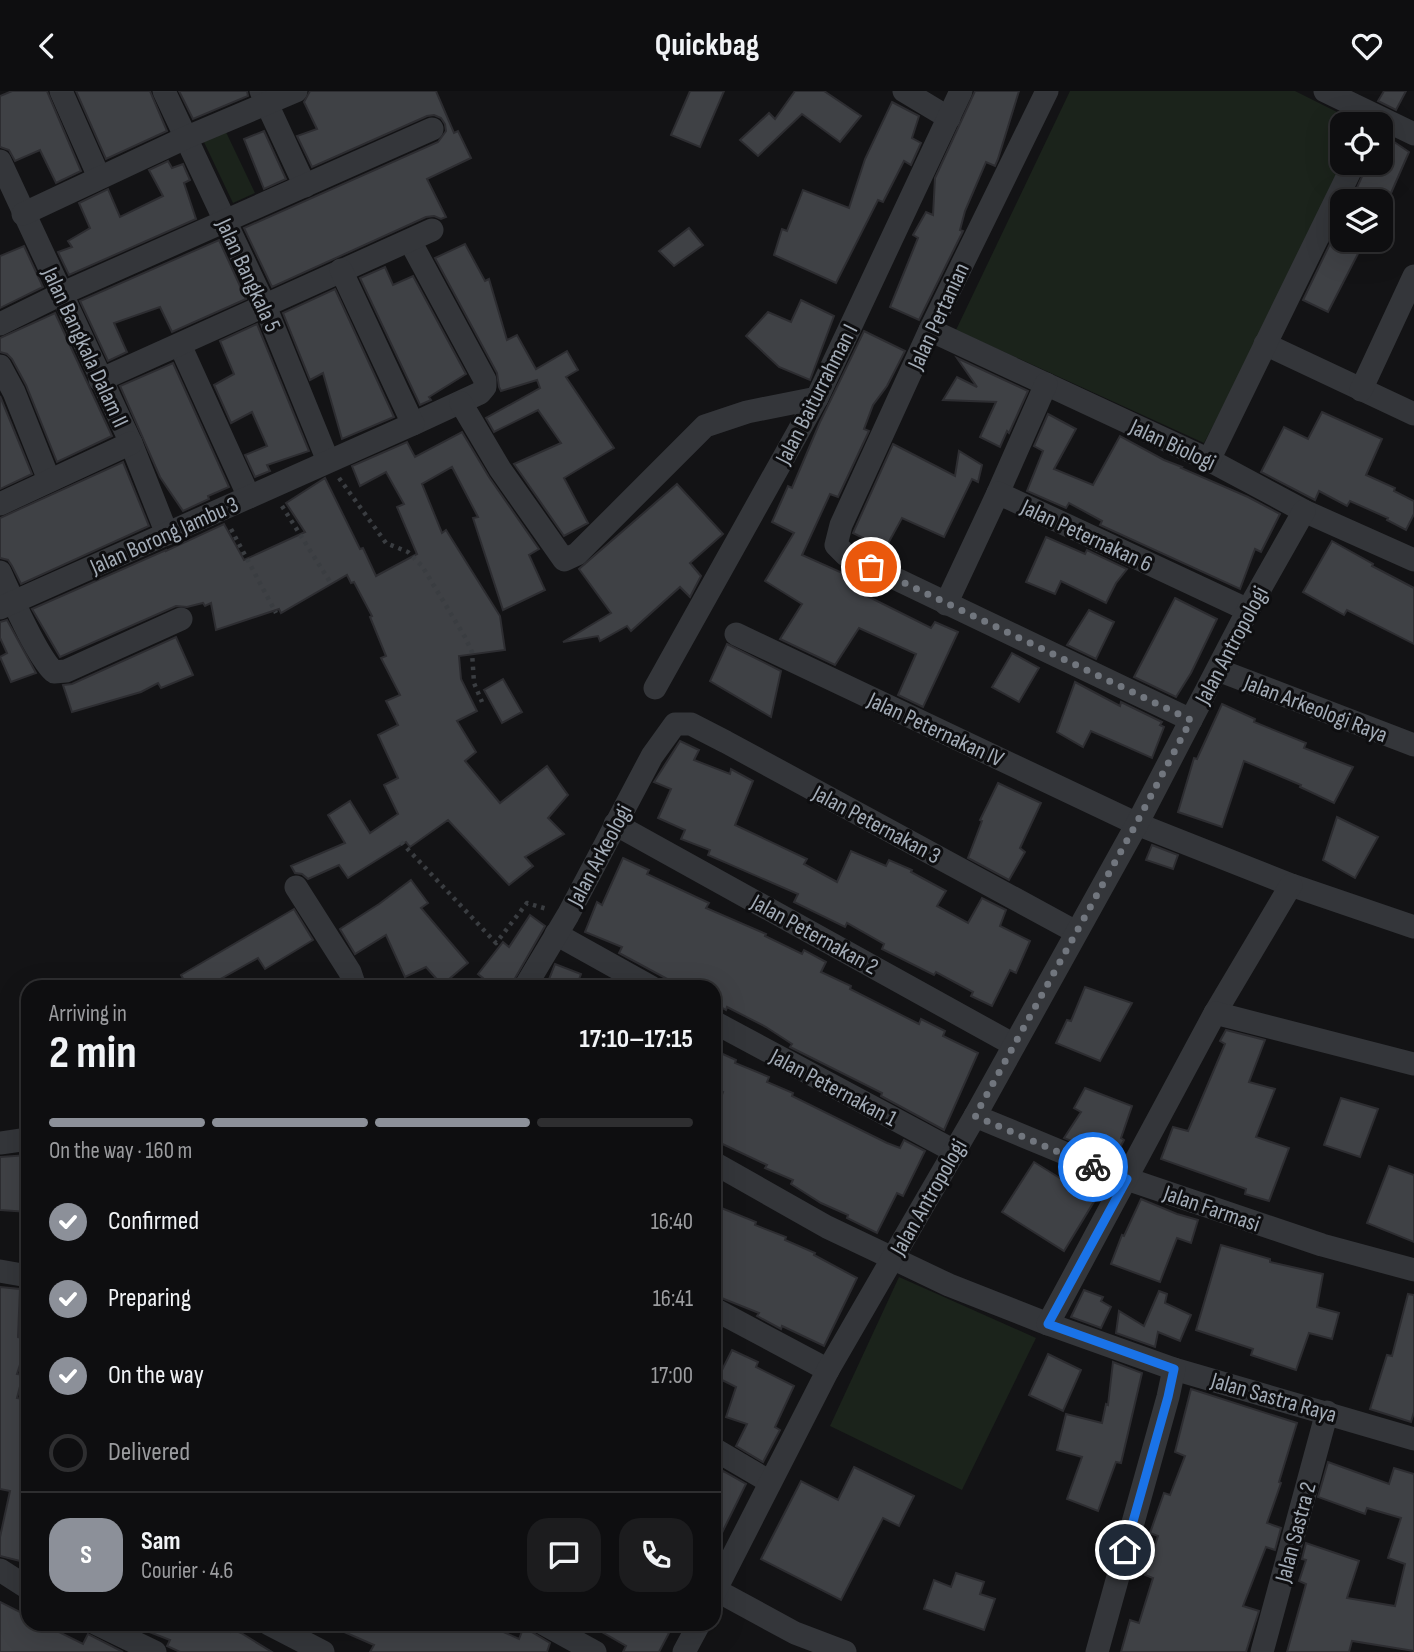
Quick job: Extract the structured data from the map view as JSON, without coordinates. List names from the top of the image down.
{
  "streets": {
    "street": [
      "Jalan Bangkala 5",
      "Jalan Pertanian",
      "Jalan Bangkala Dalam II",
      "Jalan Baiturrahman I",
      "Jalan Biologi",
      "Jalan Borong Jambu 3",
      "Jalan Peternakan 6",
      "Jalan Antropologi",
      "Jalan Arkeologi Raya",
      "Jalan Peternakan IV",
      "Jalan Peternakan 3",
      "Jalan Arkeologi",
      "Jalan Peternakan 2",
      "Jalan Peternakan 1",
      "Jalan Farmasi",
      "Jalan Sastra Raya",
      "Jalan Sastra 2"
    ]
  },
  "crossings": [
    ["Jalan Bangkala 5", "Jalan Borong Jambu 3"],
    ["Jalan Pertanian", "Jalan Biologi"],
    ["Jalan Pertanian", "Jalan Peternakan 6"],
    ["Jalan Bangkala Dalam II", "Jalan Borong Jambu 3"],
    ["Jalan Biologi", "Jalan Antropologi"],
    ["Jalan Peternakan 6", "Jalan Antropologi"],
    ["Jalan Antropologi", "Jalan Arkeologi Raya"],
    ["Jalan Antropologi", "Jalan Peternakan IV"],
    ["Jalan Antropologi", "Jalan Peternakan 3"],
    ["Jalan Antropologi", "Jalan Peternakan 2"],
    ["Jalan Antropologi", "Jalan Peternakan 1"],
    ["Jalan Antropologi", "Jalan Farmasi"],
    ["Jalan Antropologi", "Jalan Sastra Raya"],
    ["Jalan Peternakan 3", "Jalan Arkeologi"],
    ["Jalan Arkeologi", "Jalan Peternakan 2"],
    ["Jalan Sastra Raya", "Jalan Sastra 2"]
  ],
  "page": {
    "header": "Quickbag",
    "heading": ["2 min", "Arriving in", "17:10–17:15"],
    "panel": ["Sam", "Courier · 4.6"],
    "bar": "On the way · 160 m",
    "list": [
      ["Confirmed", "16:40"],
      ["Preparing", "16:41"],
      ["On the way", "17:00"],
      "Delivered"
    ],
    "round": "S"
  }
}
